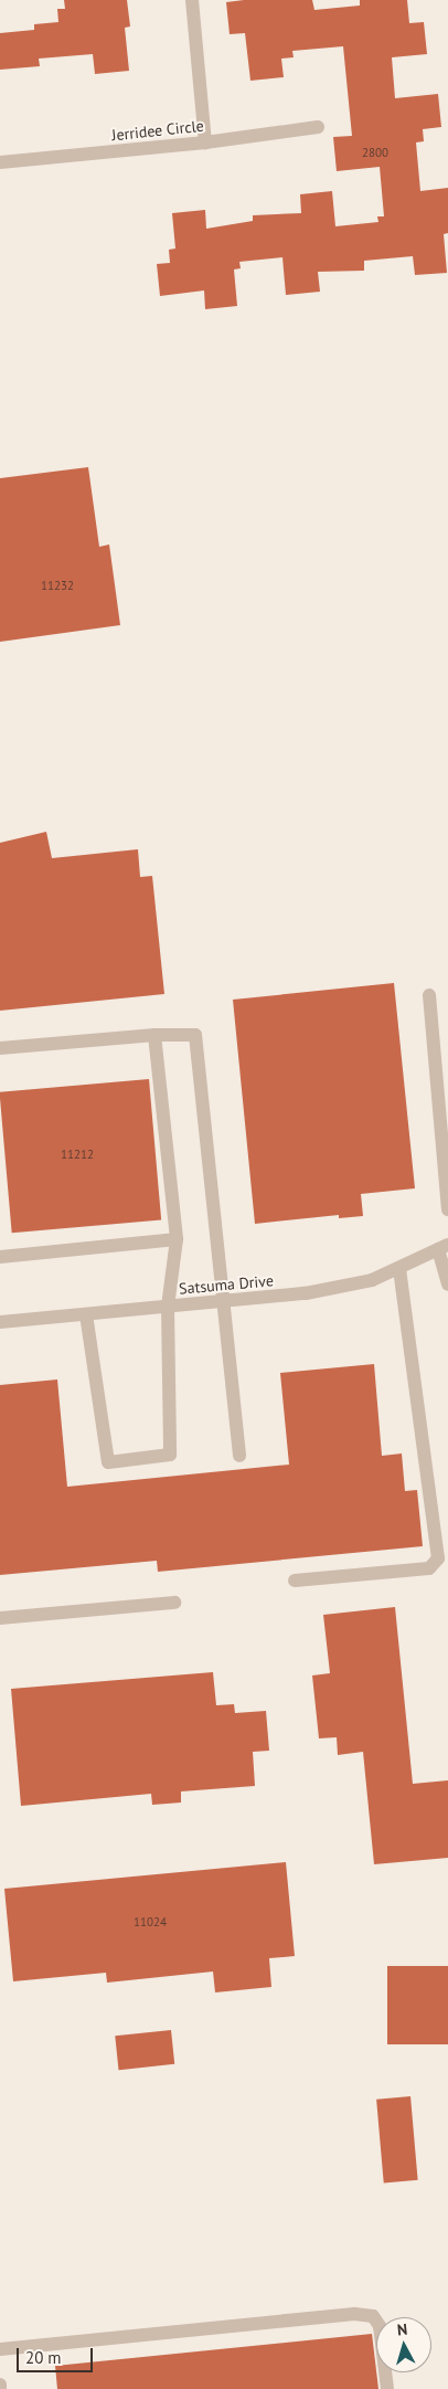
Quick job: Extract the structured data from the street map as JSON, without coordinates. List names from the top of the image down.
{
  "streets": {
    "street": ["Jerridee Circle", "Satsuma Drive"]
  },
  "house_numbers": [
    "2800",
    "11232",
    "11212",
    "11024"
  ],
  "scale_bar": "20 m",
  "north": "top"
}
